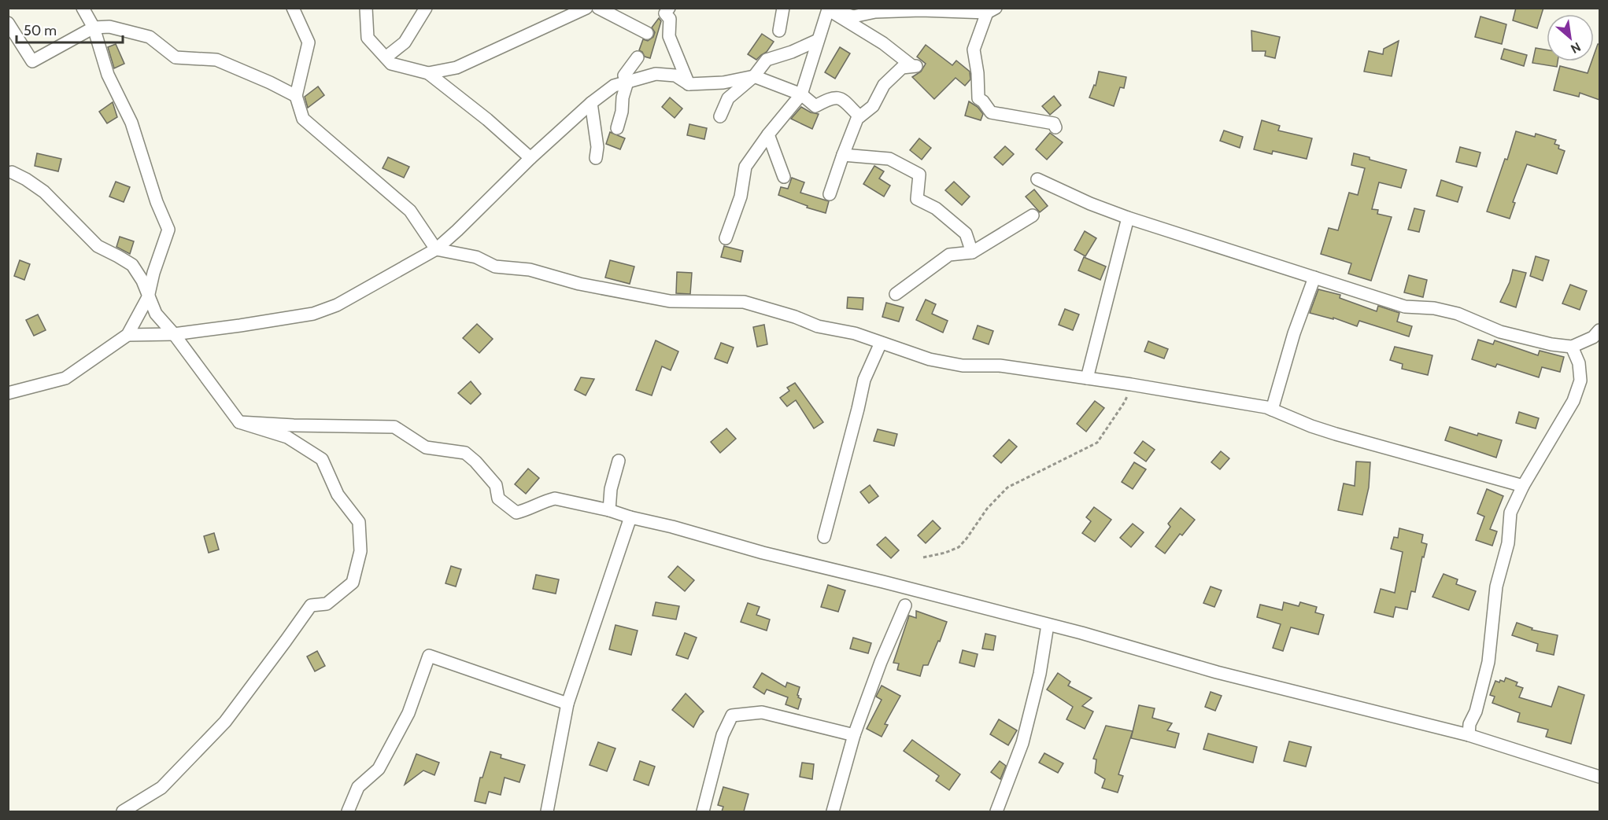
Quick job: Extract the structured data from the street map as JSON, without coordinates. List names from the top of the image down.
{
  "scale_bar": "50 m",
  "north": "bottom right"
}
